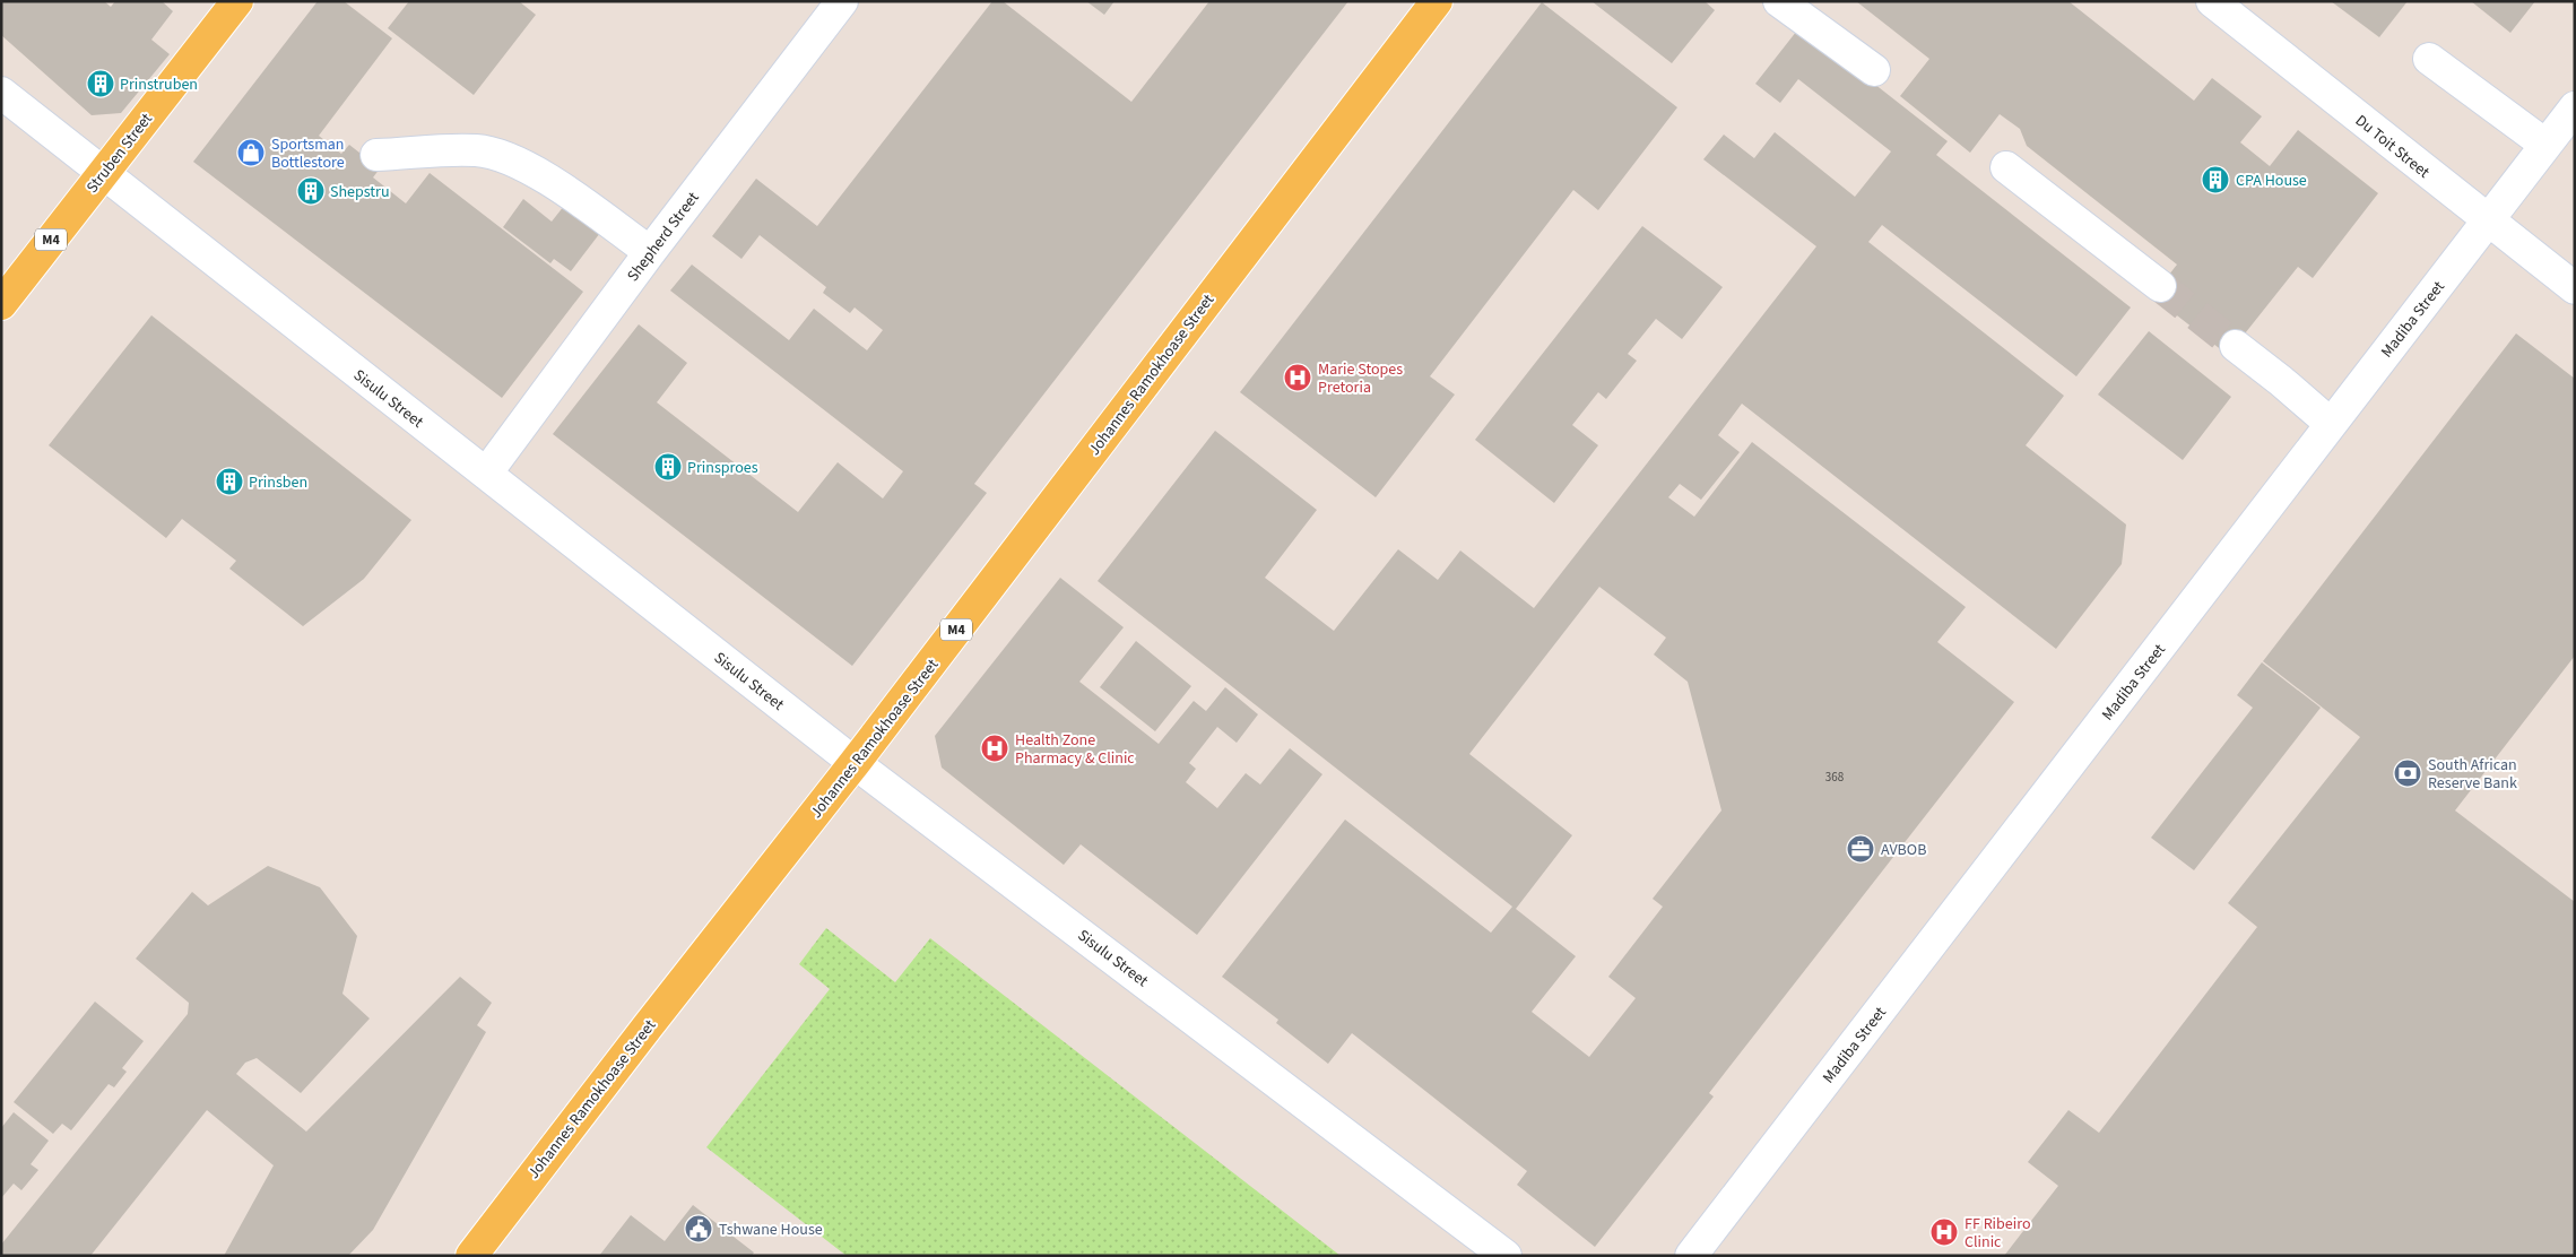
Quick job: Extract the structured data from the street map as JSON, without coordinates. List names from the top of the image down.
{
  "streets": {
    "main road": ["Struben Street", "M4", "Johannes Ramokhoase Street"],
    "street": [
      "Du Toit Street",
      "Shepherd Street",
      "Madiba Street",
      "Sisulu Street"
    ]
  },
  "crossings": [
    ["Du Toit Street", "Madiba Street"],
    ["Struben Street", "Sisulu Street"],
    ["Shepherd Street", "Sisulu Street"],
    ["Johannes Ramokhoase Street", "Sisulu Street"]
  ],
  "places": {
    "building": [
      "Prinstruben",
      "CPA House",
      "Shepstru",
      "Prinsproes",
      "Prinsben"
    ],
    "shop": ["Sportsman Bottlestore"],
    "hospital": ["Marie Stopes Pretoria", "Health Zone Pharmacy & Clinic", "FF Ribeiro Clinic"],
    "bank": ["South African Reserve Bank"],
    "office": ["AVBOB"],
    "public building": ["Tshwane House"]
  },
  "house_numbers": ["368"]
}
